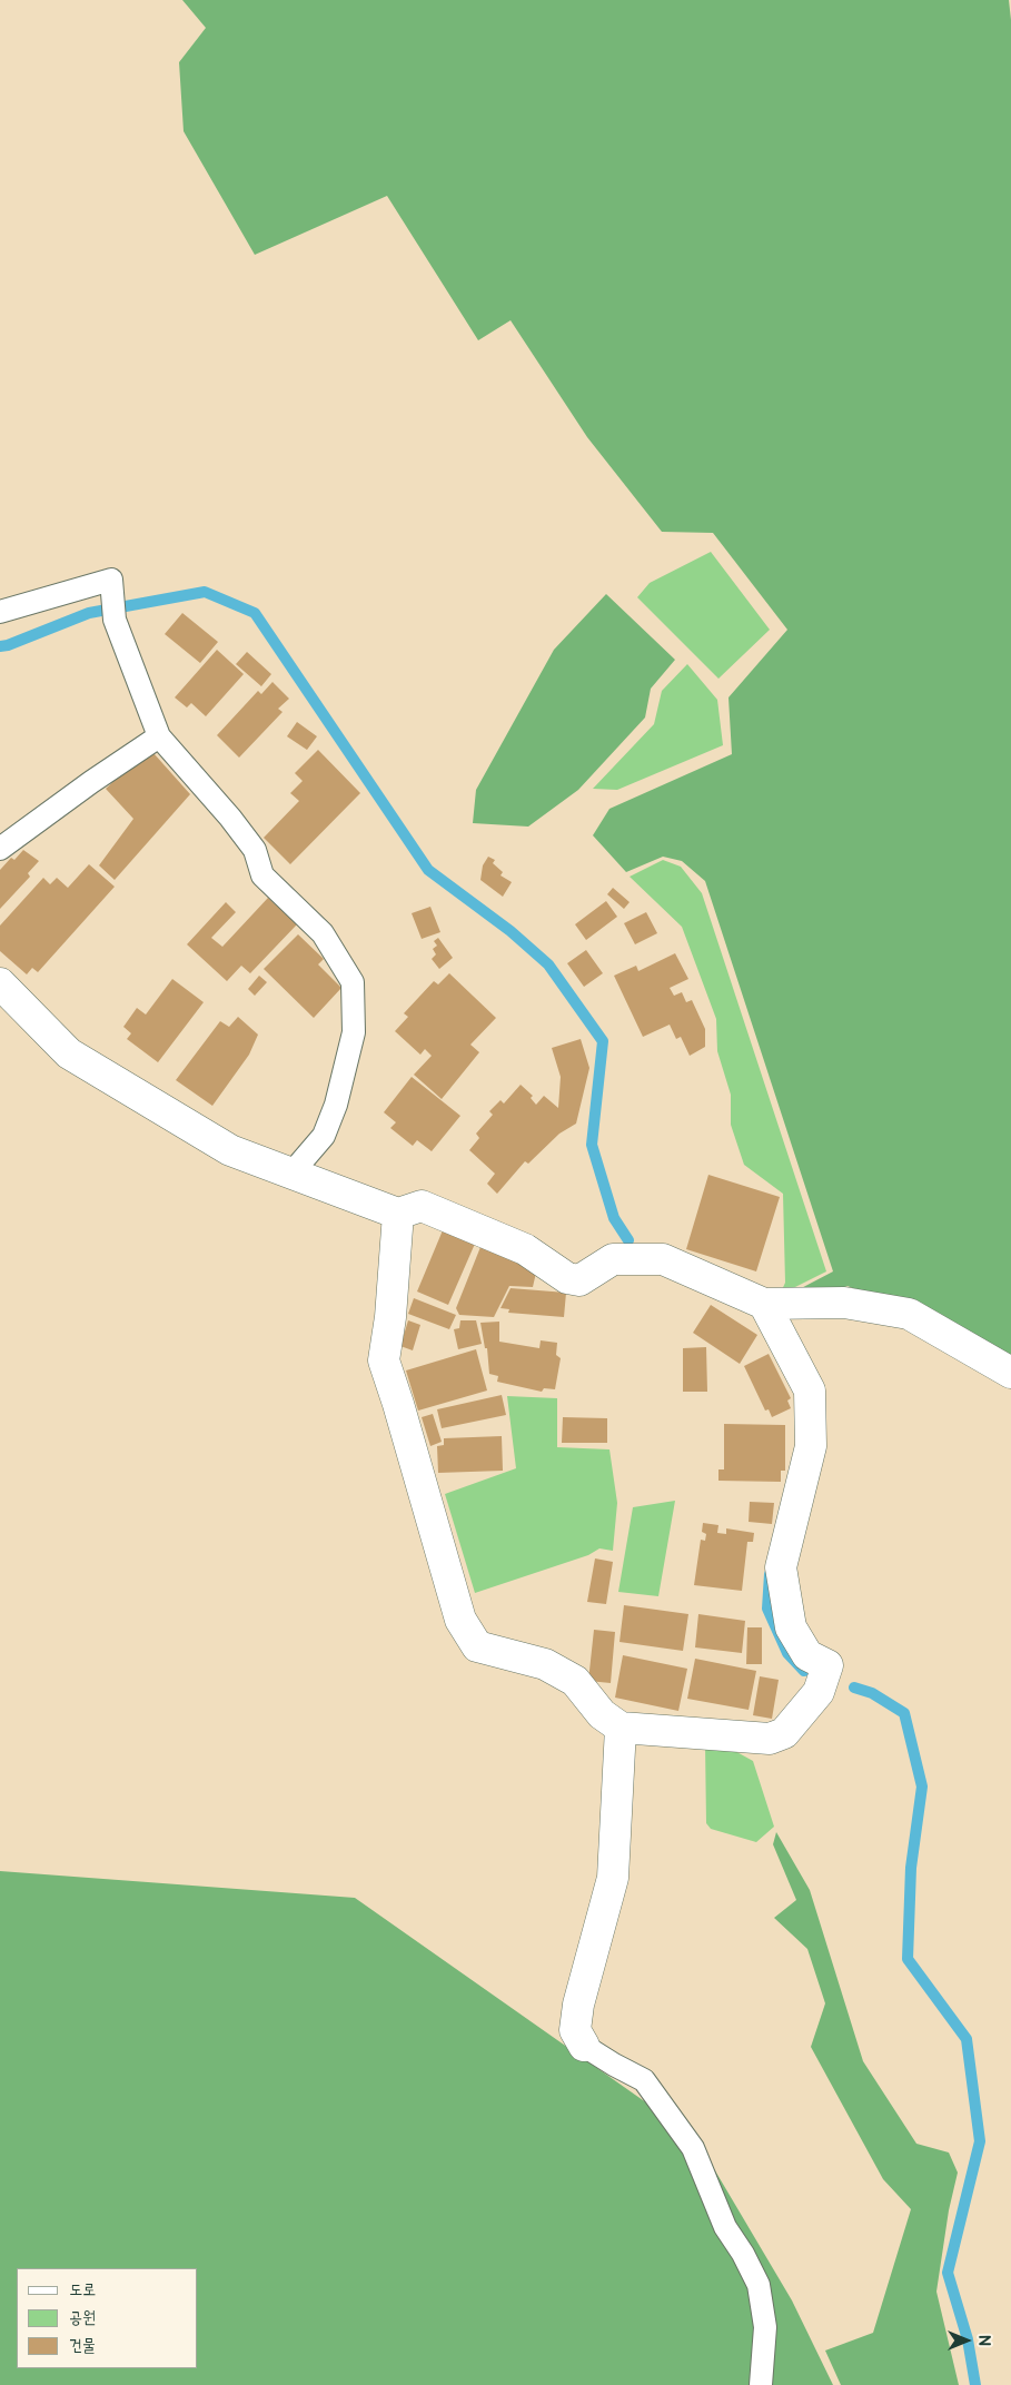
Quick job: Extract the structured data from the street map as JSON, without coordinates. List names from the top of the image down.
{
  "legend": ["도로", "공원", "건물"],
  "north": "right"
}
